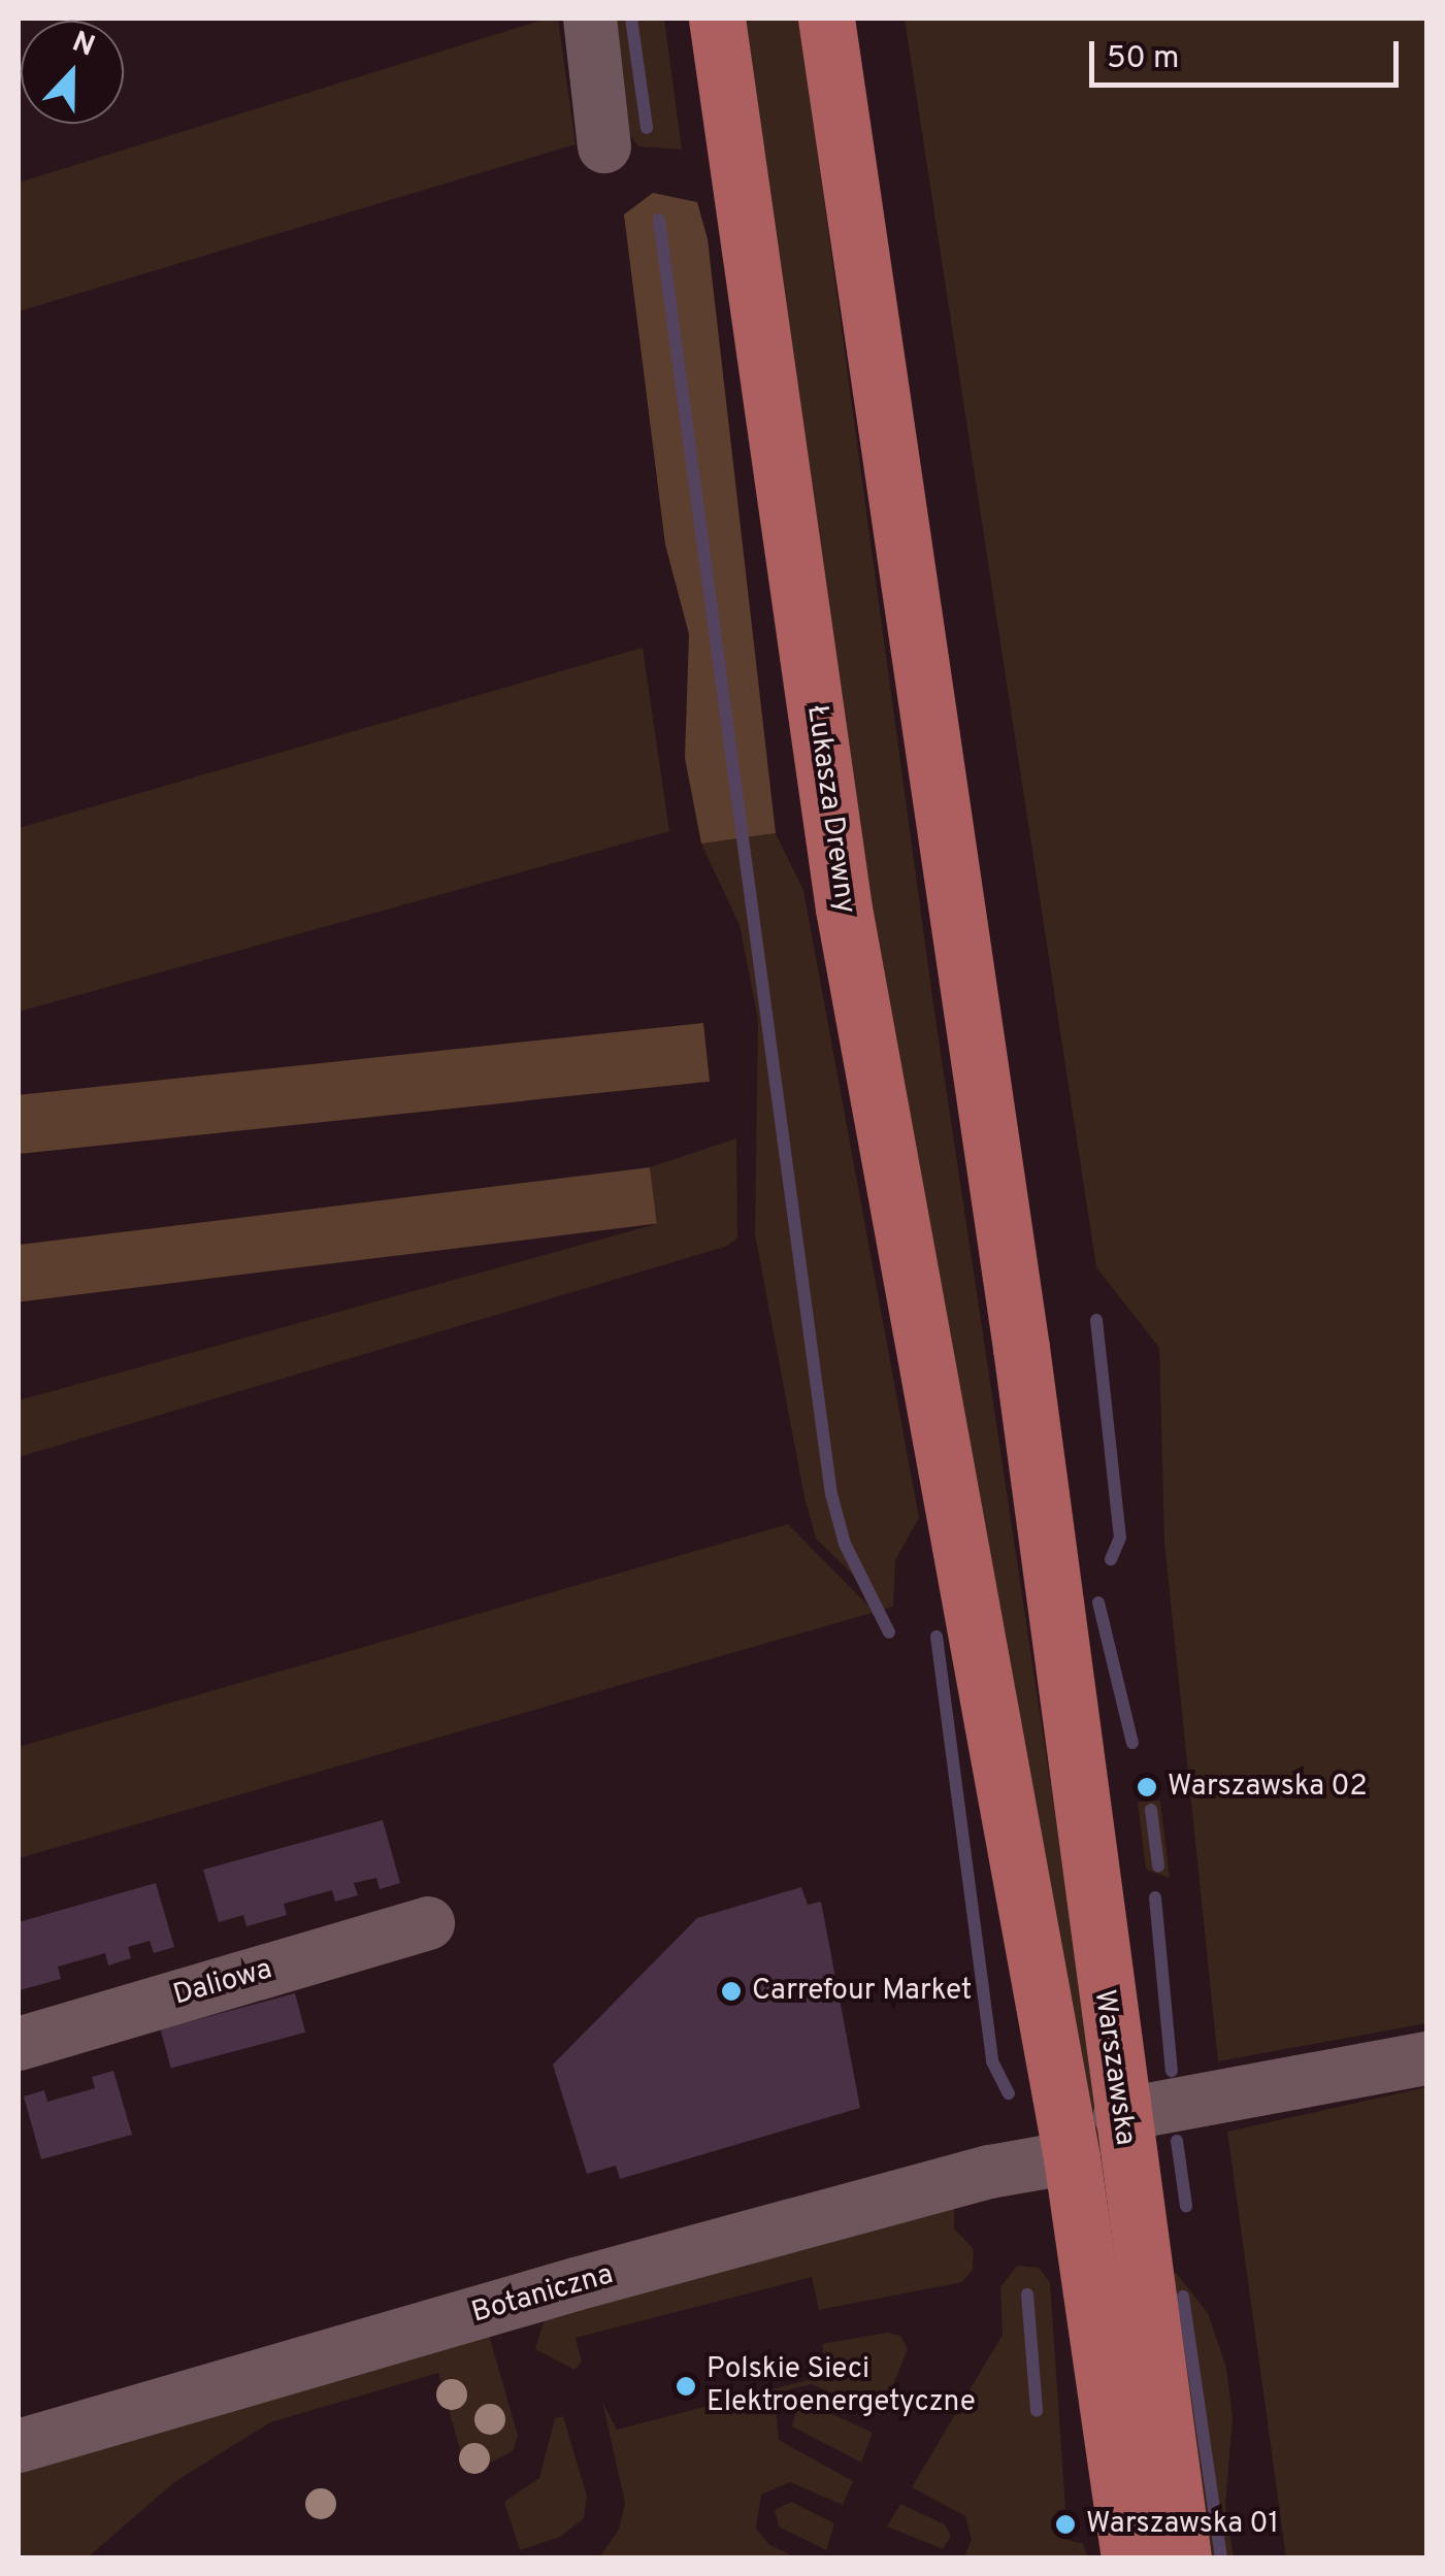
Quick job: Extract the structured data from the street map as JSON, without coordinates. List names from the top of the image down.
{
  "streets": {
    "main road": ["Łukasza Drewny", "Warszawska"],
    "street": ["Daliowa", "Botaniczna"]
  },
  "crossings": [
    ["Łukasza Drewny", "Warszawska"],
    ["Warszawska", "Botaniczna"]
  ],
  "places": [
    "Warszawska 02",
    "Carrefour Market",
    "Polskie Sieci Elektroenergetyczne",
    "Warszawska 01"
  ],
  "scale_bar": "50 m",
  "north": "top"
}
